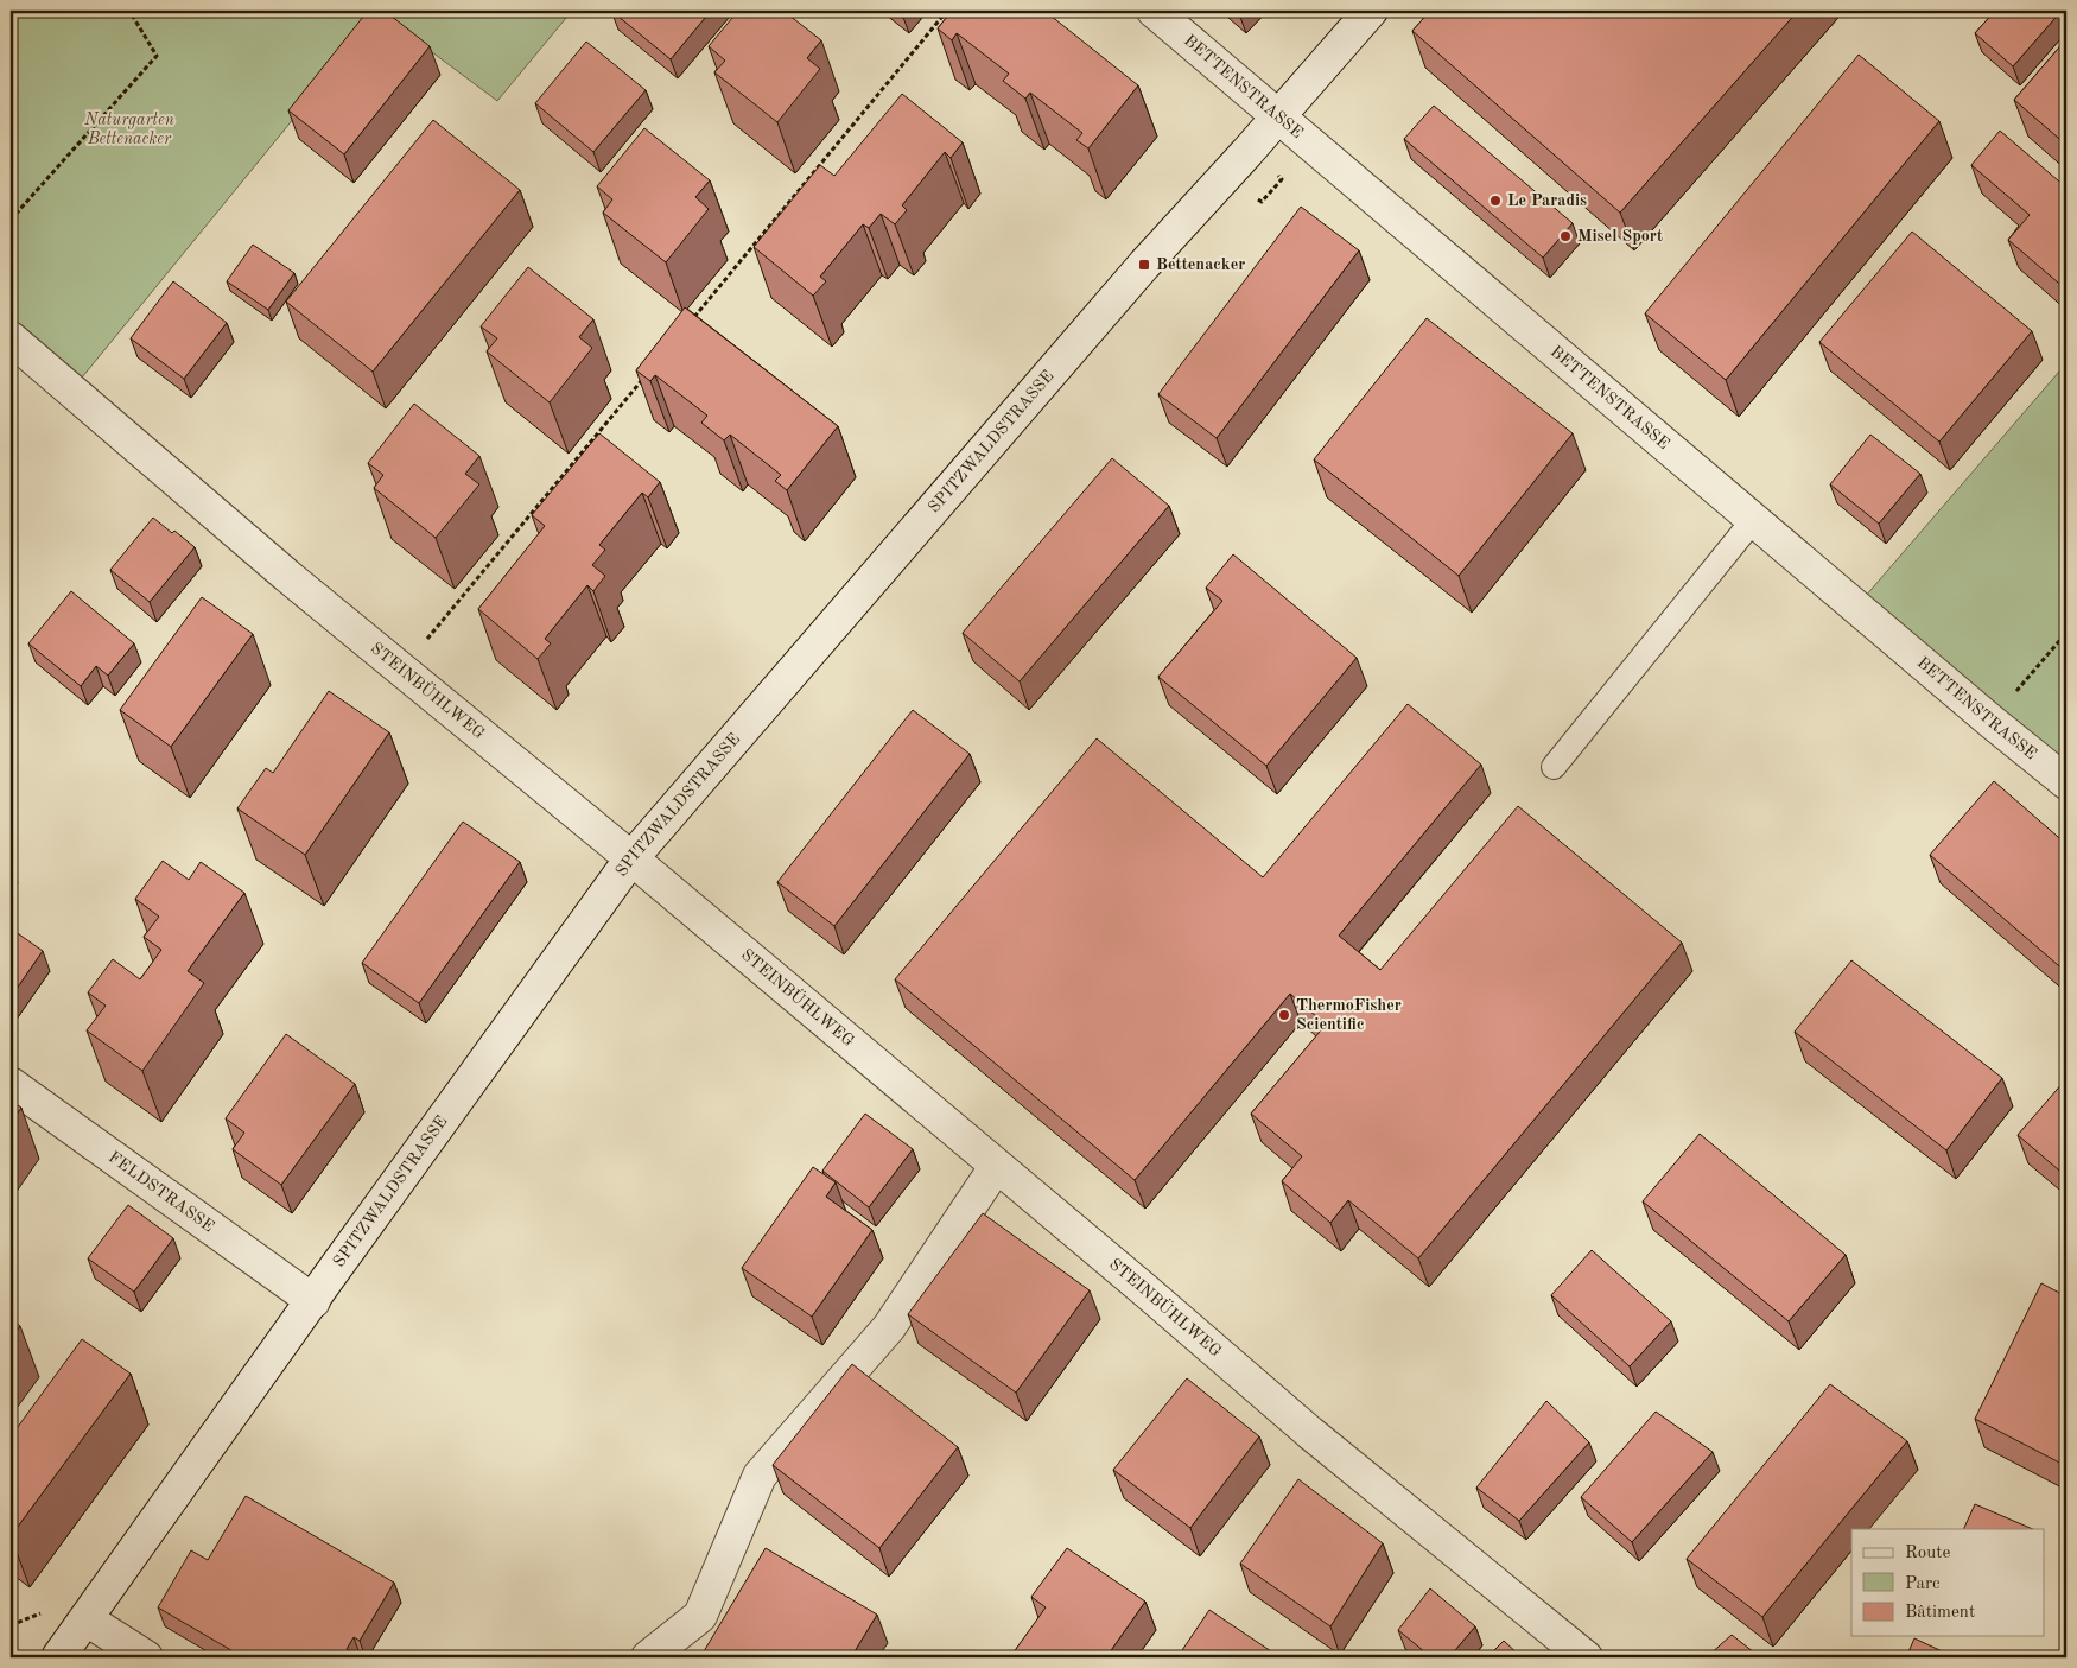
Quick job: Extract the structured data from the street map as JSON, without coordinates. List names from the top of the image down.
{
  "streets": {
    "street": [
      "BETTENSTRASSE",
      "SPITZWALDSTRASSE",
      "STEINBÜHLWEG",
      "FELDSTRASSE"
    ]
  },
  "crossings": [
    ["BETTENSTRASSE", "SPITZWALDSTRASSE"],
    ["SPITZWALDSTRASSE", "STEINBÜHLWEG"],
    ["SPITZWALDSTRASSE", "FELDSTRASSE"]
  ],
  "parks": ["Naturgarten Bettenacker"],
  "places": {
    "other": ["Le Paradis", "Misel Sport", "ThermoFisher Scientific"],
    "transit": ["Bettenacker"]
  },
  "legend": ["Route", "Parc", "Bâtiment"]
}
